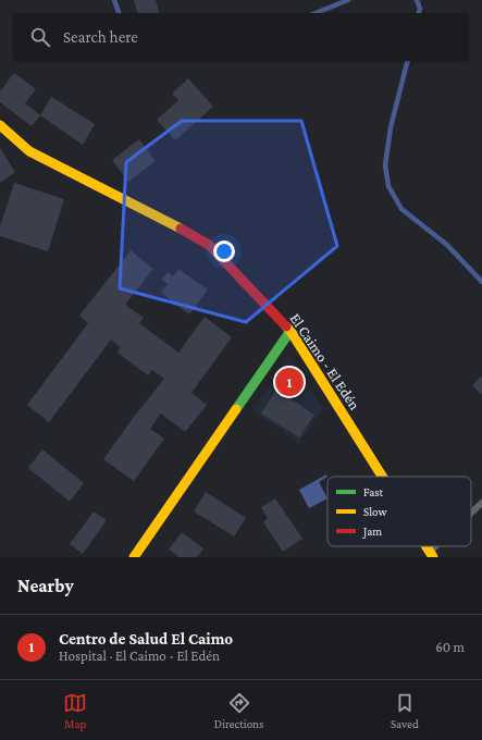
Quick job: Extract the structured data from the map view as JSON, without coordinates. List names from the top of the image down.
{
  "streets": {
    "street": ["El Caimo - El Edén"]
  },
  "legend": ["Fast", "Slow", "Jam"],
  "page": {
    "search": "Search here",
    "pins": "1",
    "heading": "Nearby",
    "list": [
      {
        "mark": "1",
        "name": "Centro de Salud El Caimo",
        "note": "Hospital · El Caimo - El Edén",
        "value": "60 m"
      }
    ],
    "nav": ["Map", "Directions", "Saved"]
  }
}
